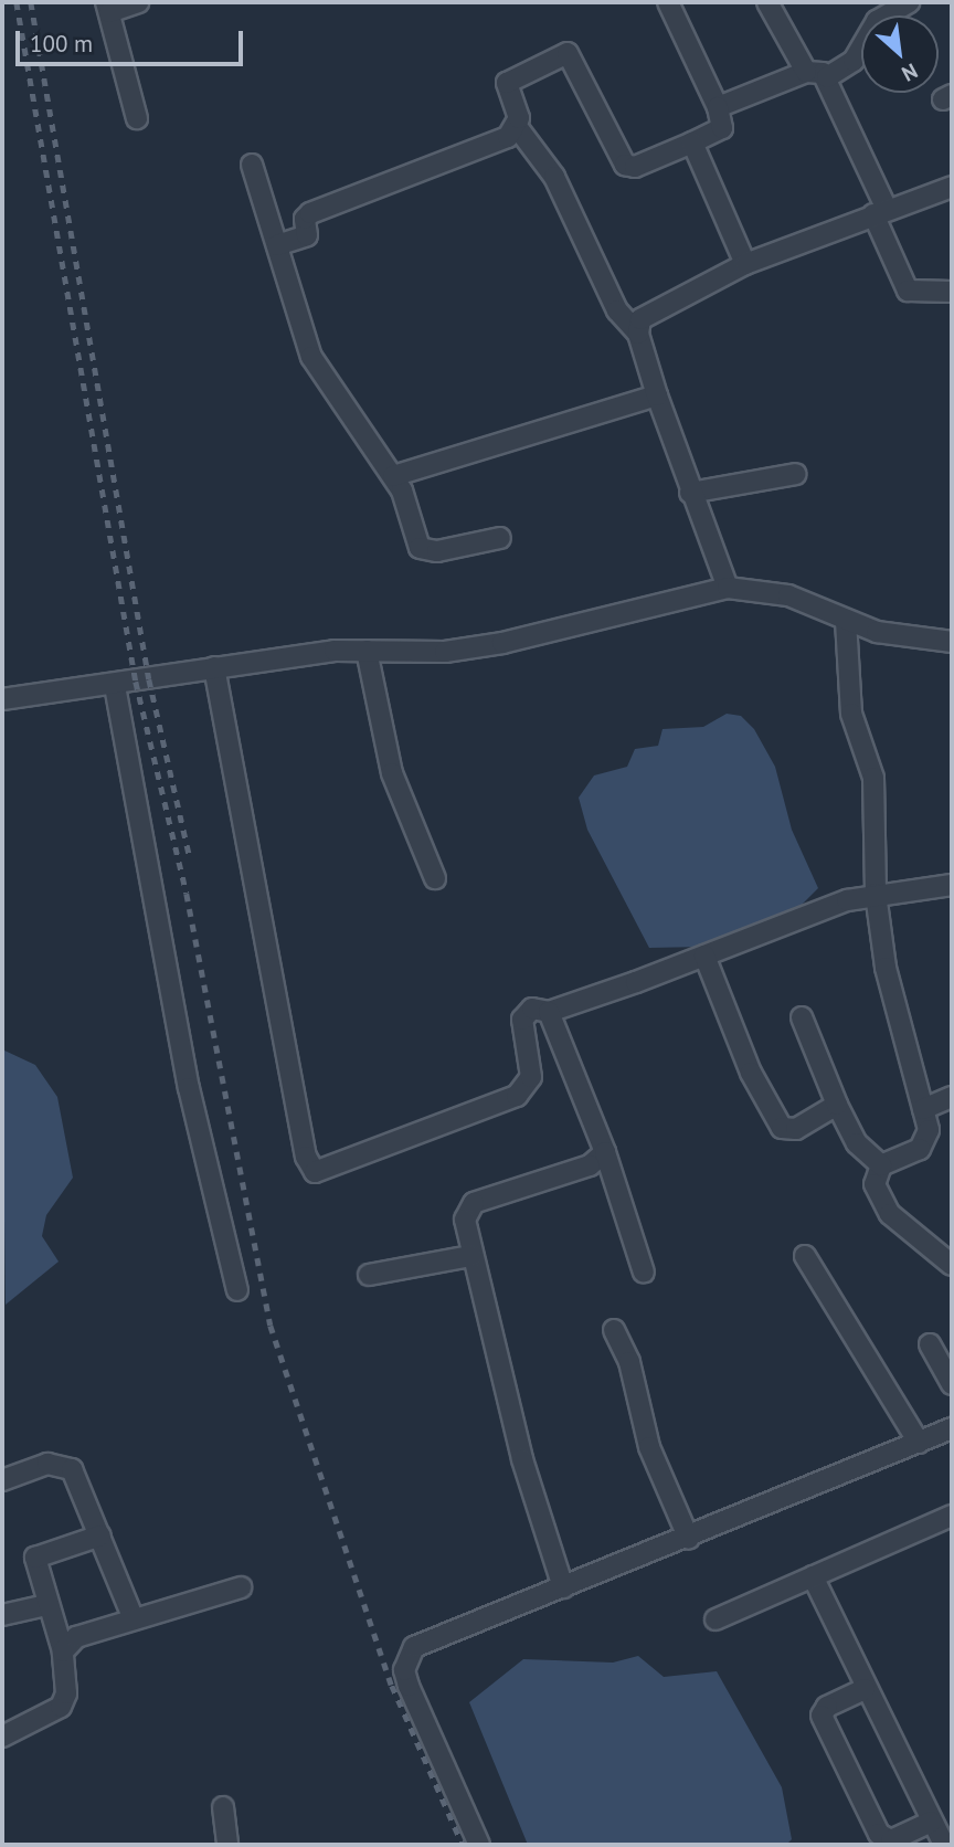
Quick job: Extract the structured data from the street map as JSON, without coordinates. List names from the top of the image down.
{
  "scale_bar": "100 m",
  "north": "bottom right"
}
